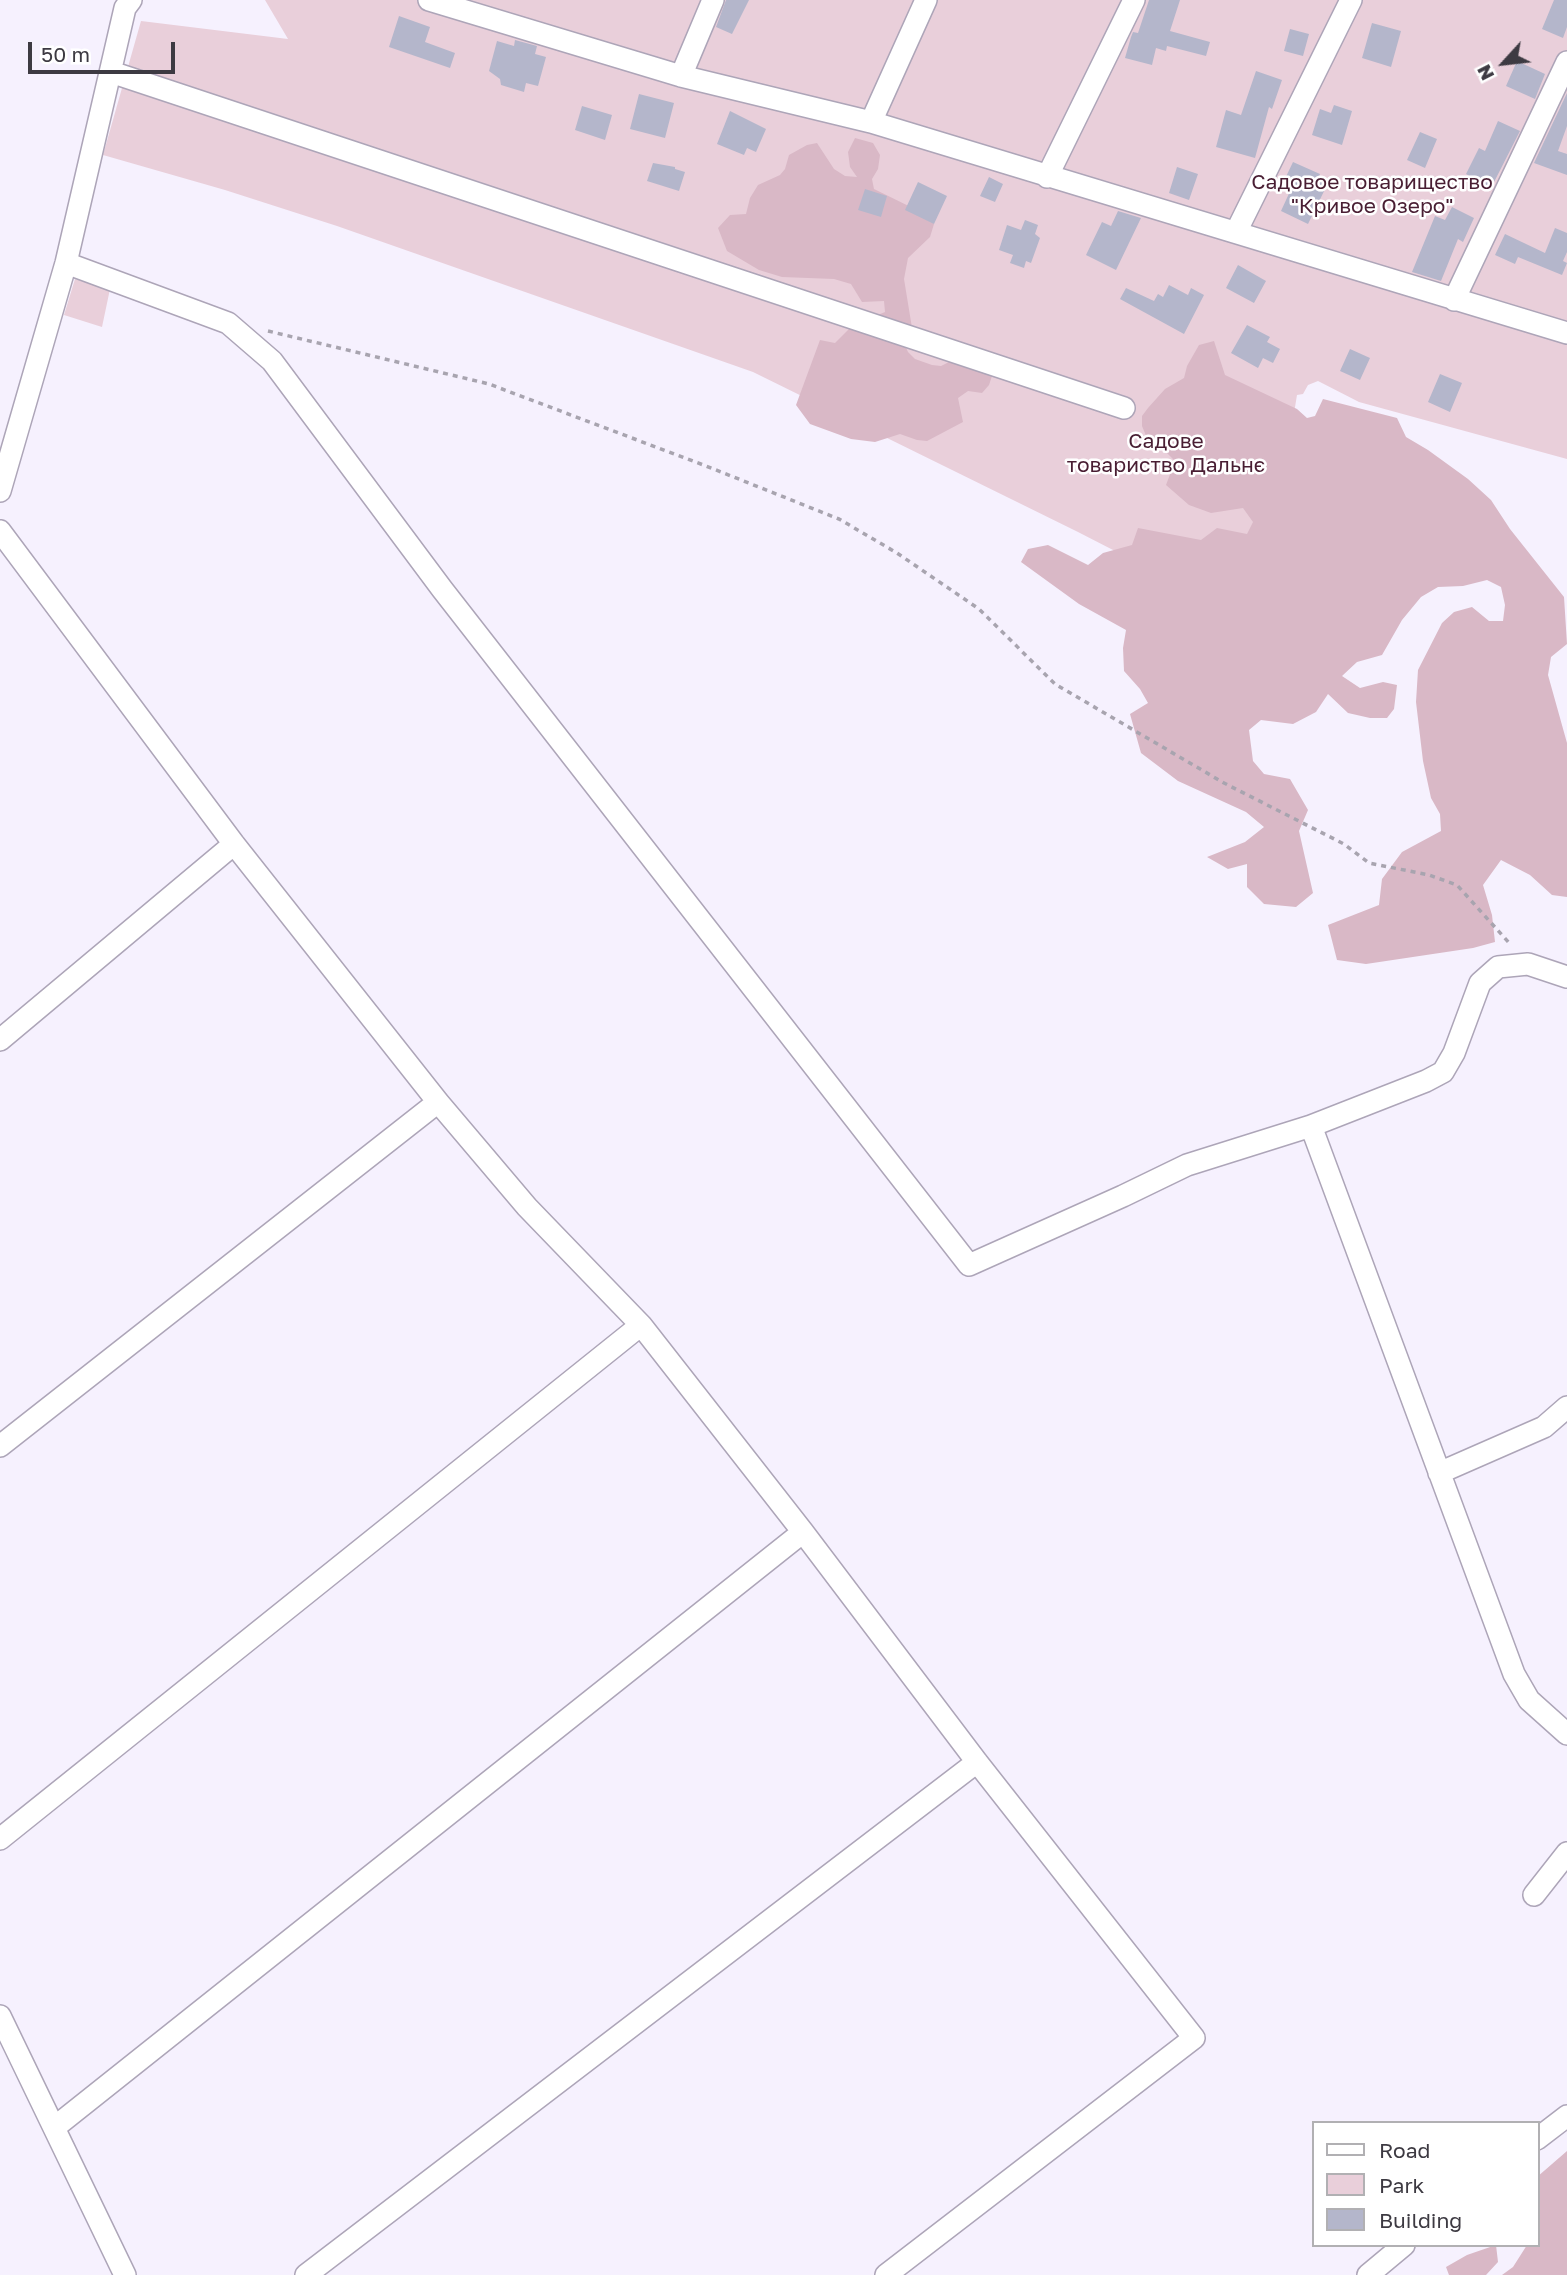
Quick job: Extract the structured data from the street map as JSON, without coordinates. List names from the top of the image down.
{
  "parks": ["Садовое товарищество \"Кривое Озеро\"", "Садове товариство Дальнє"],
  "legend": ["Road", "Park", "Building"],
  "scale_bar": "50 m",
  "north": "bottom left"
}
